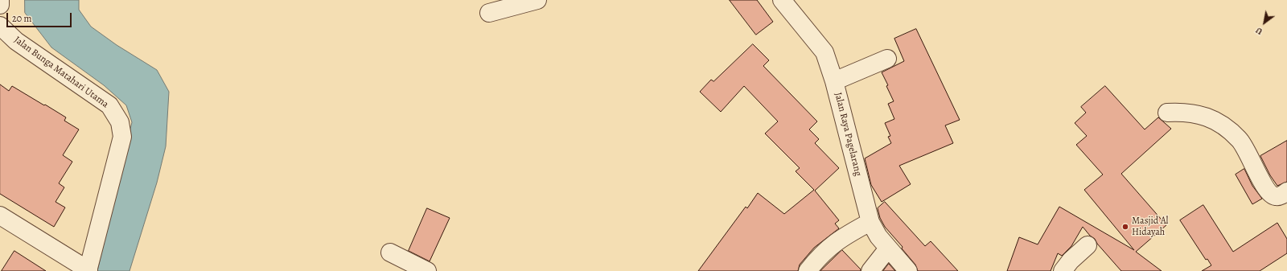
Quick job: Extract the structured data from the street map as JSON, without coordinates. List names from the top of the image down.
{
  "streets": {
    "street": ["Jalan Bunga Matahari Utama", "Jalan Raya Pagelarang"]
  },
  "places": ["Masjid Al Hidayah"],
  "scale_bar": "20 m",
  "north": "bottom left"
}
